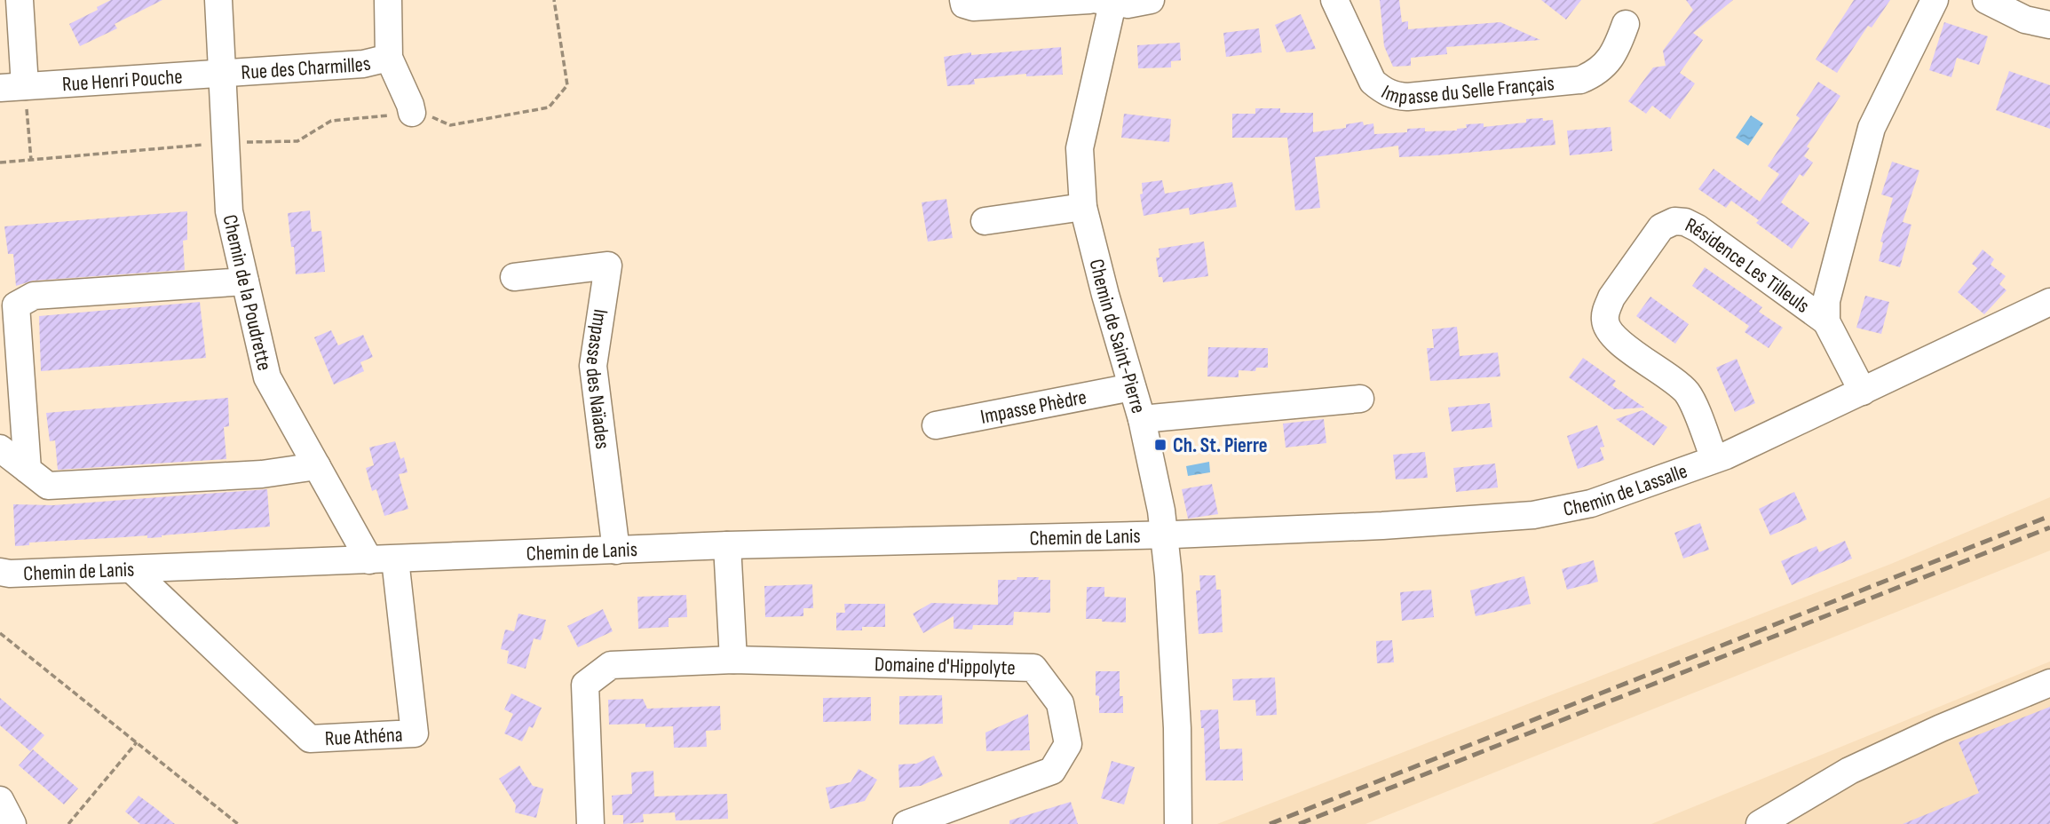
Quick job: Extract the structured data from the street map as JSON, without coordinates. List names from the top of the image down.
{
  "streets": {
    "street": [
      "Rue des Charmilles",
      "Rue Henri Pouche",
      "Impasse du Selle Français",
      "Résidence Les Tilleuls",
      "Chemin de la Poudrette",
      "Chemin de Saint-Pierre",
      "Impasse des Naïades",
      "Impasse Phèdre",
      "Chemin de Lassalle",
      "Chemin de Lanis",
      "Domaine d'Hippolyte",
      "Rue Athéna"
    ]
  },
  "crossings": [
    ["Rue des Charmilles", "Rue Henri Pouche"],
    ["Rue des Charmilles", "Chemin de la Poudrette"],
    ["Rue Henri Pouche", "Chemin de la Poudrette"],
    ["Résidence Les Tilleuls", "Chemin de Lassalle"],
    ["Chemin de la Poudrette", "Chemin de Lanis"],
    ["Chemin de la Poudrette", "Rue Athéna"],
    ["Chemin de Saint-Pierre", "Impasse Phèdre"],
    ["Chemin de Saint-Pierre", "Chemin de Lassalle"],
    ["Chemin de Saint-Pierre", "Chemin de Lanis"],
    ["Impasse des Naïades", "Chemin de Lanis"],
    ["Chemin de Lassalle", "Chemin de Lanis"],
    ["Chemin de Lanis", "Rue Athéna"]
  ],
  "places": {
    "transit": ["Ch. St. Pierre"]
  }
}
